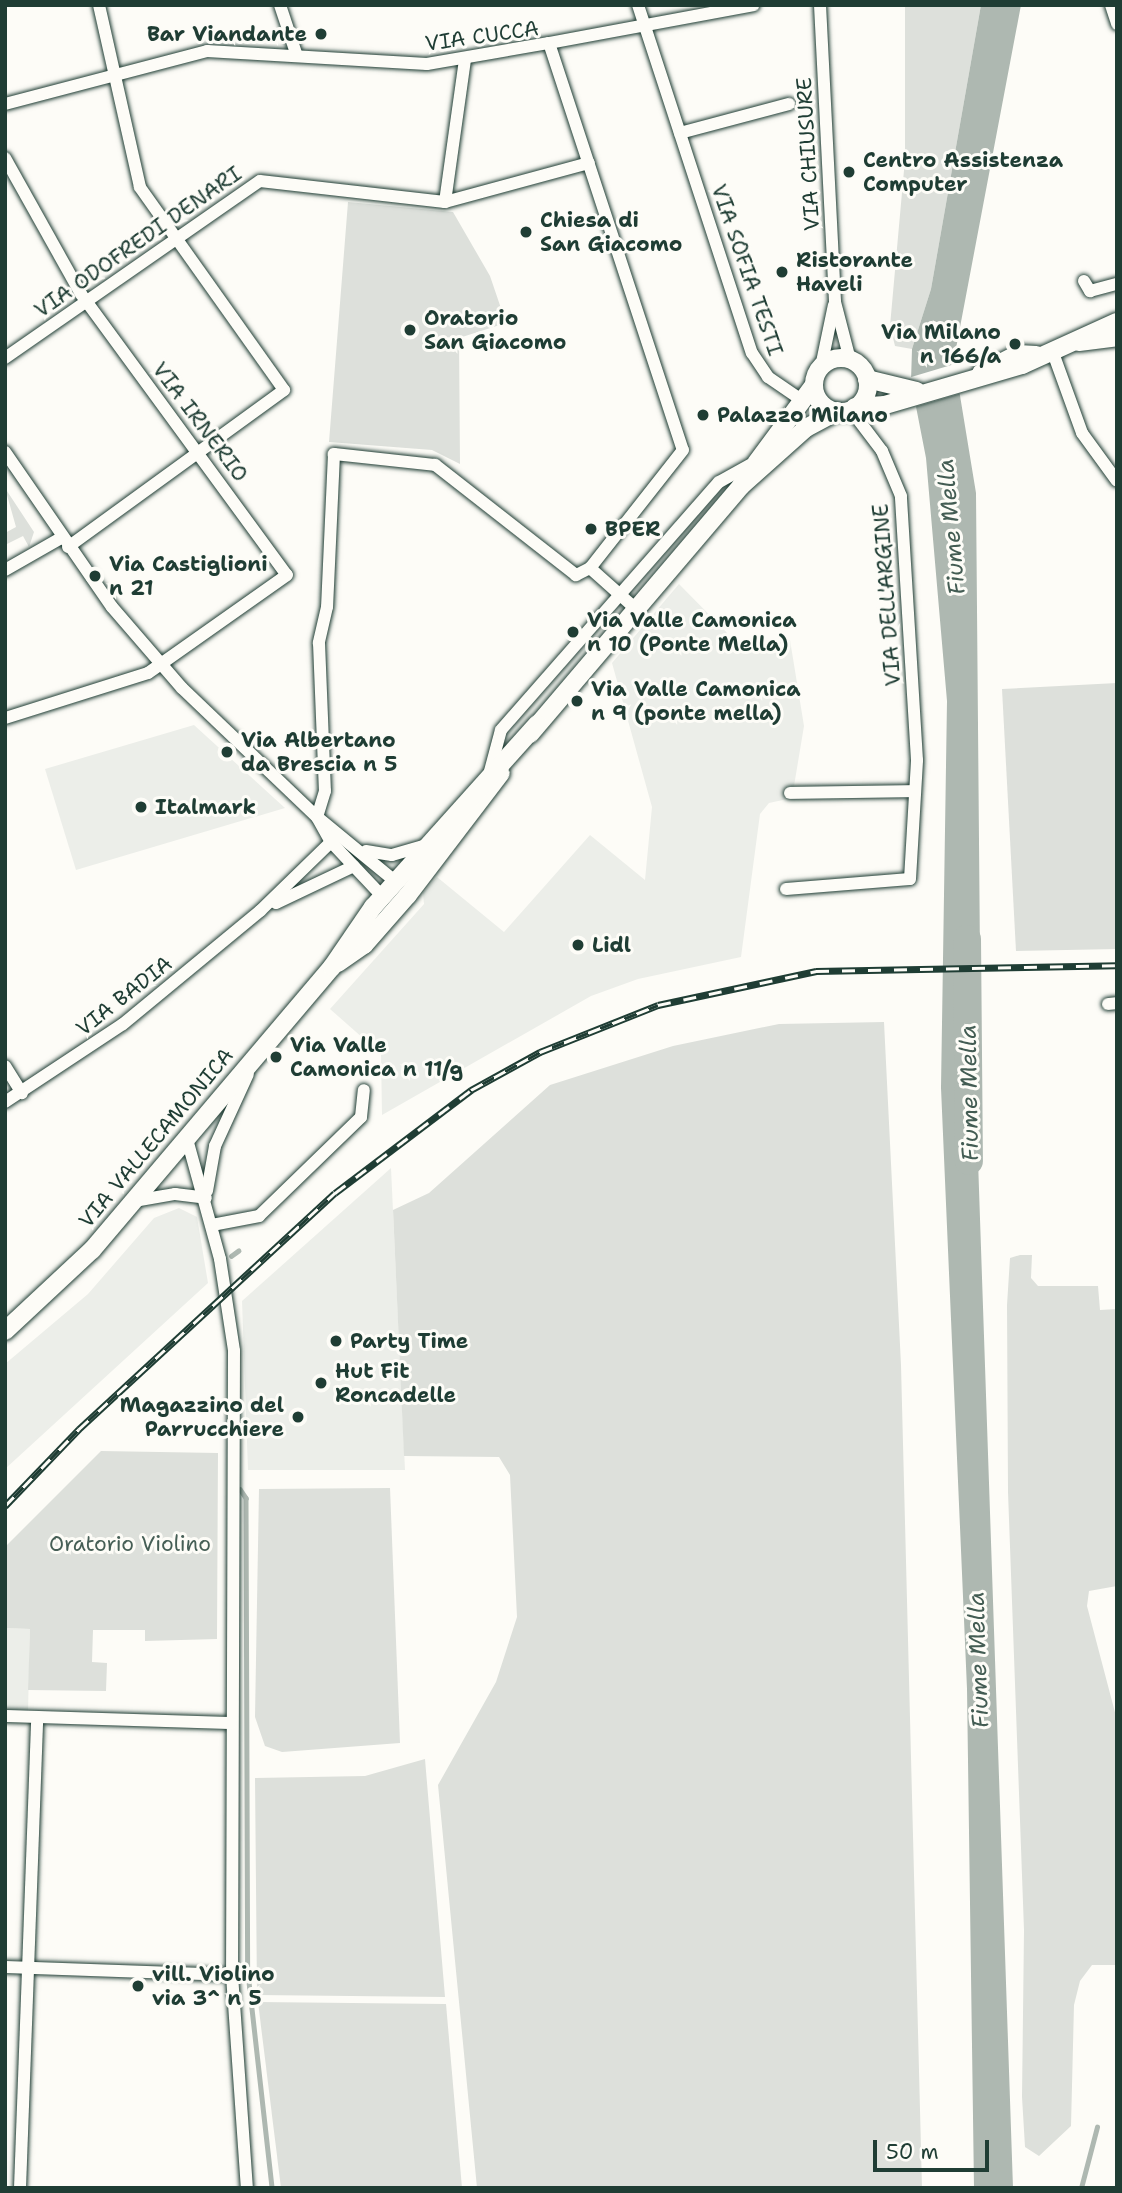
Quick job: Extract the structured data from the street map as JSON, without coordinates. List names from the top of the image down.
{
  "streets": {
    "main road": ["VIA VALLECAMONICA"],
    "street": [
      "VIA CUCCA",
      "VIA CHIUSURE",
      "VIA ODOFREDI DENARI",
      "VIA SOFIA TESTI",
      "VIA IRNERIO",
      "VIA DELL'ARGINE",
      "VIA BADIA"
    ]
  },
  "crossings": [
    ["VIA CUCCA", "VIA ODOFREDI DENARI"],
    ["VIA CHIUSURE", "VIA DELL'ARGINE"],
    ["VIA CHIUSURE", "VIA VALLECAMONICA"],
    ["VIA ODOFREDI DENARI", "VIA IRNERIO"],
    ["VIA SOFIA TESTI", "VIA VALLECAMONICA"],
    ["VIA DELL'ARGINE", "VIA VALLECAMONICA"]
  ],
  "water": ["Fiume Mella"],
  "parks": ["Oratorio Violino"],
  "places": [
    "Bar Viandante",
    "Centro Assistenza Computer",
    "Chiesa di San Giacomo",
    "Ristorante Haveli",
    "Oratorio San Giacomo",
    "Via Milano n 166/a",
    "Palazzo Milano",
    "BPER",
    "Via Castiglioni n 21",
    "Via Valle Camonica n 10 (Ponte Mella)",
    "Via Valle Camonica n 9 (ponte mella)",
    "Via Albertano da Brescia n 5",
    "Italmark",
    "Lidl",
    "Via Valle Camonica n 11/g",
    "Party Time",
    "Hut Fit Roncadelle",
    "Magazzino del Parrucchiere",
    "vill. Violino via 3^ n 5"
  ],
  "scale_bar": "50 m"
}
